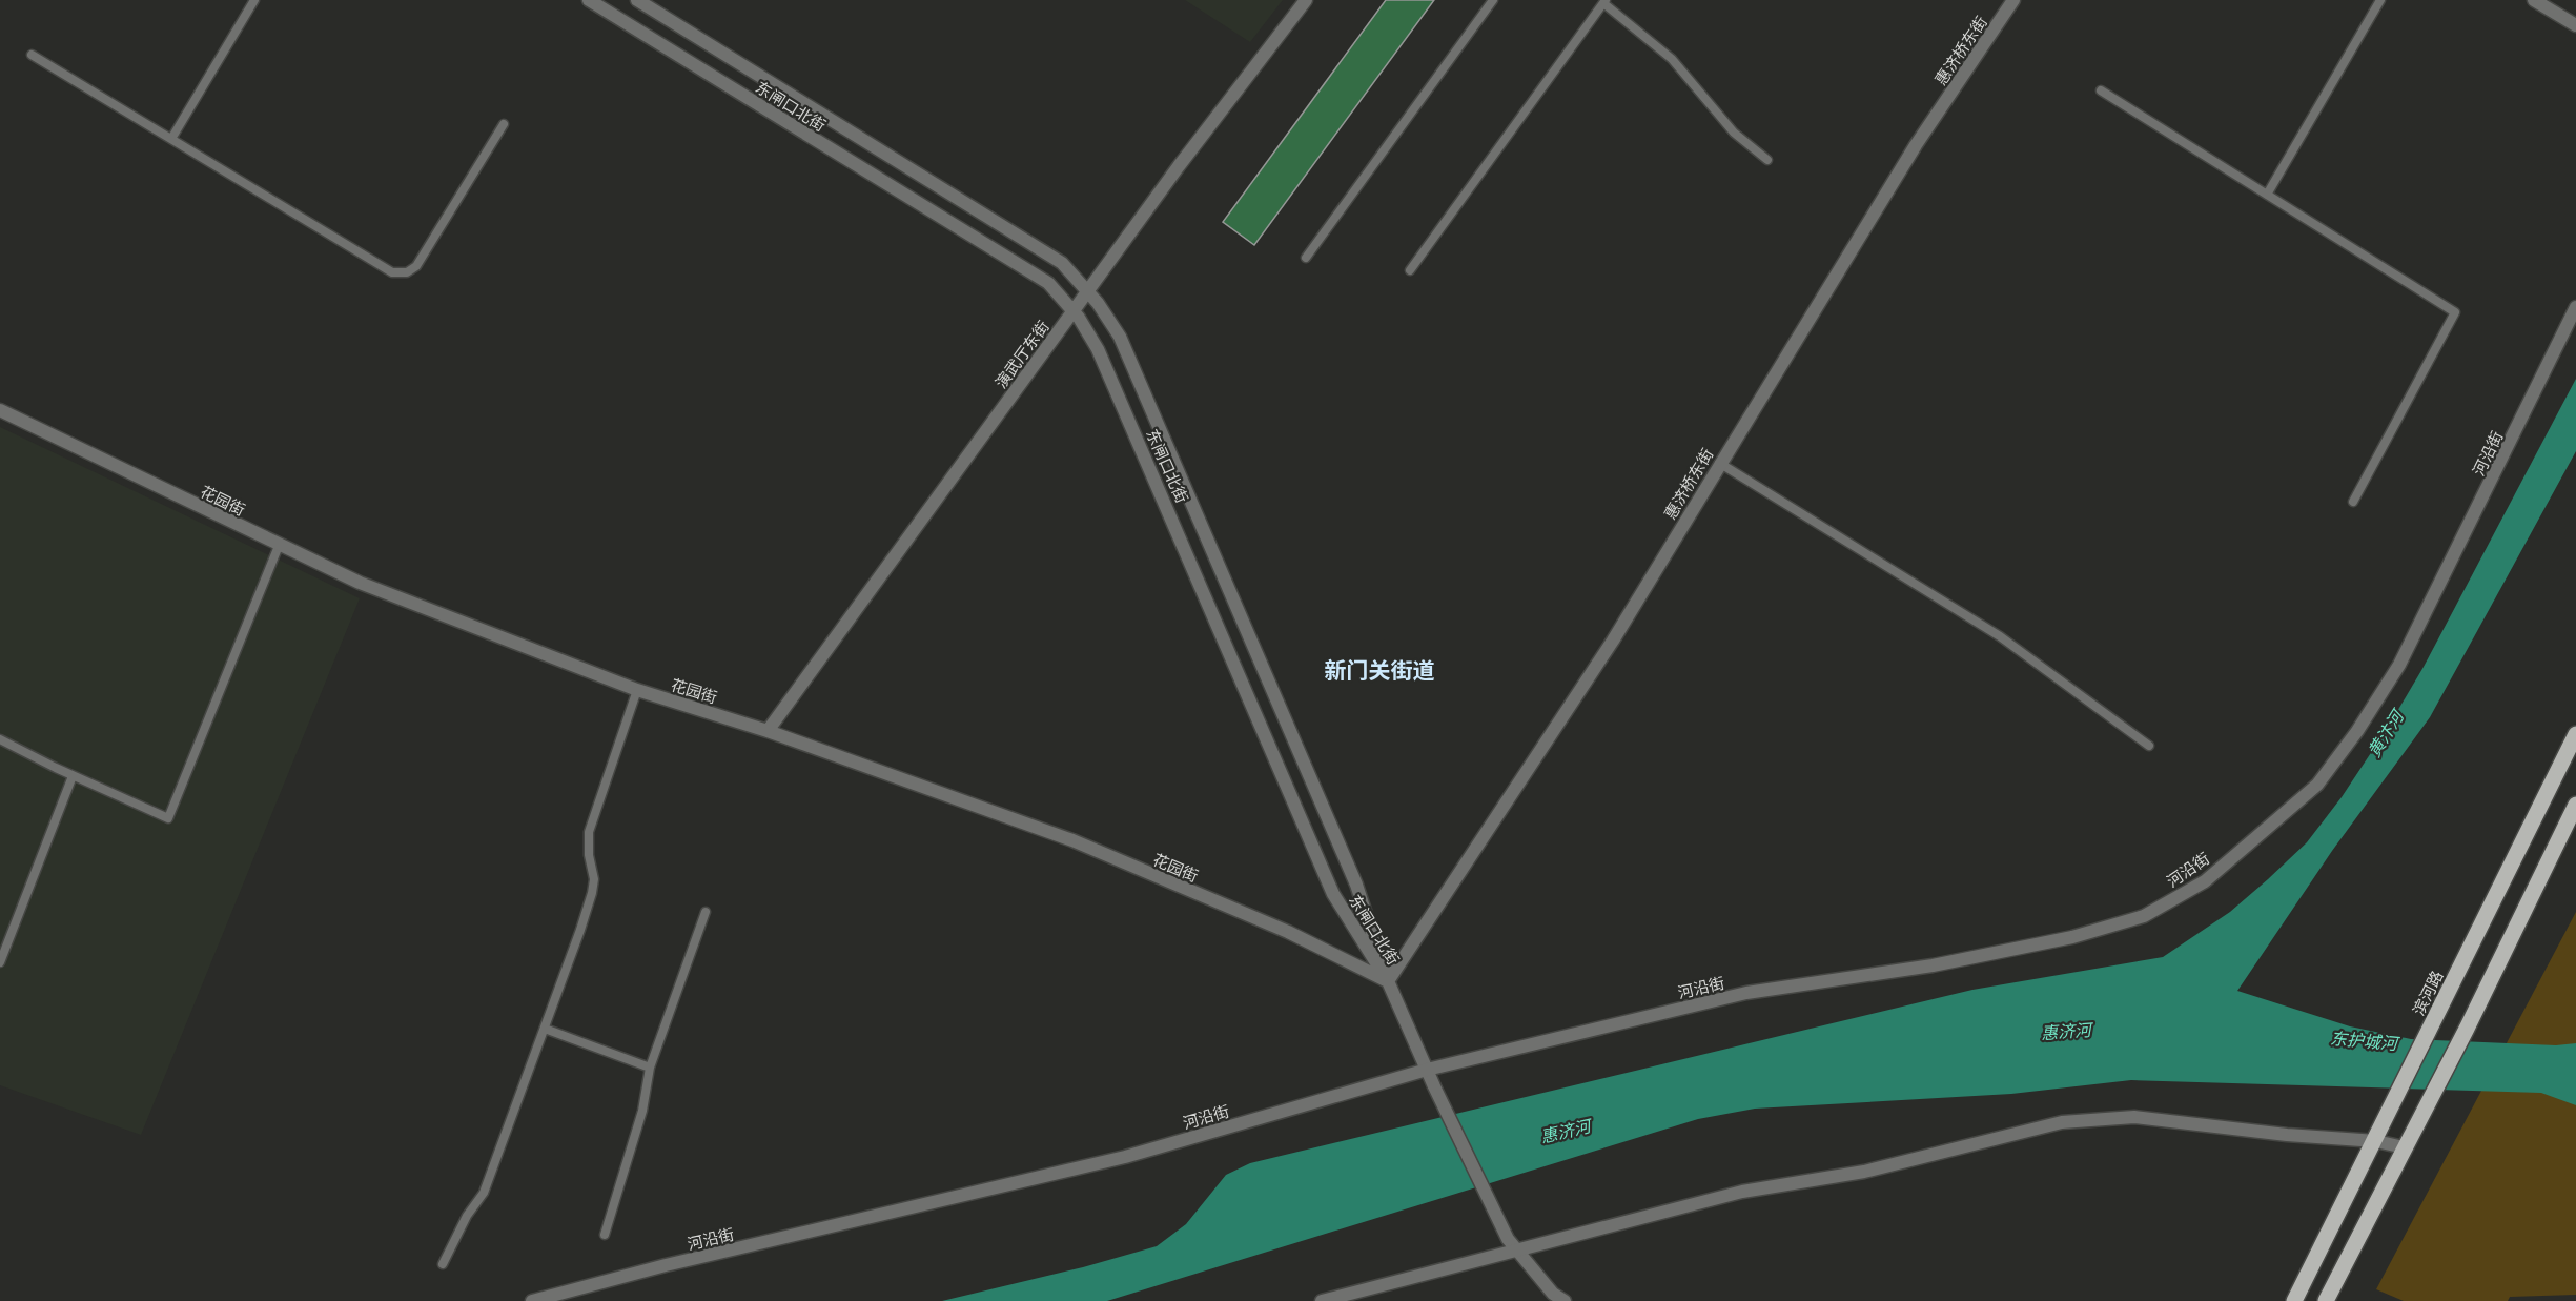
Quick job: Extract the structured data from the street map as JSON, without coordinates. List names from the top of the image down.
{
  "streets": {
    "main road": ["滨河路"],
    "street": [
      "惠济桥东街",
      "东闸口北街",
      "演武厅东街",
      "河沿街",
      "花园街"
    ]
  },
  "crossings": [
    ["惠济桥东街", "东闸口北街"],
    ["惠济桥东街", "花园街"],
    ["东闸口北街", "演武厅东街"],
    ["东闸口北街", "花园街"],
    ["演武厅东街", "花园街"]
  ],
  "districts": ["新门关街道"],
  "water": ["黄汴河", "惠济河", "东护城河"]
}
